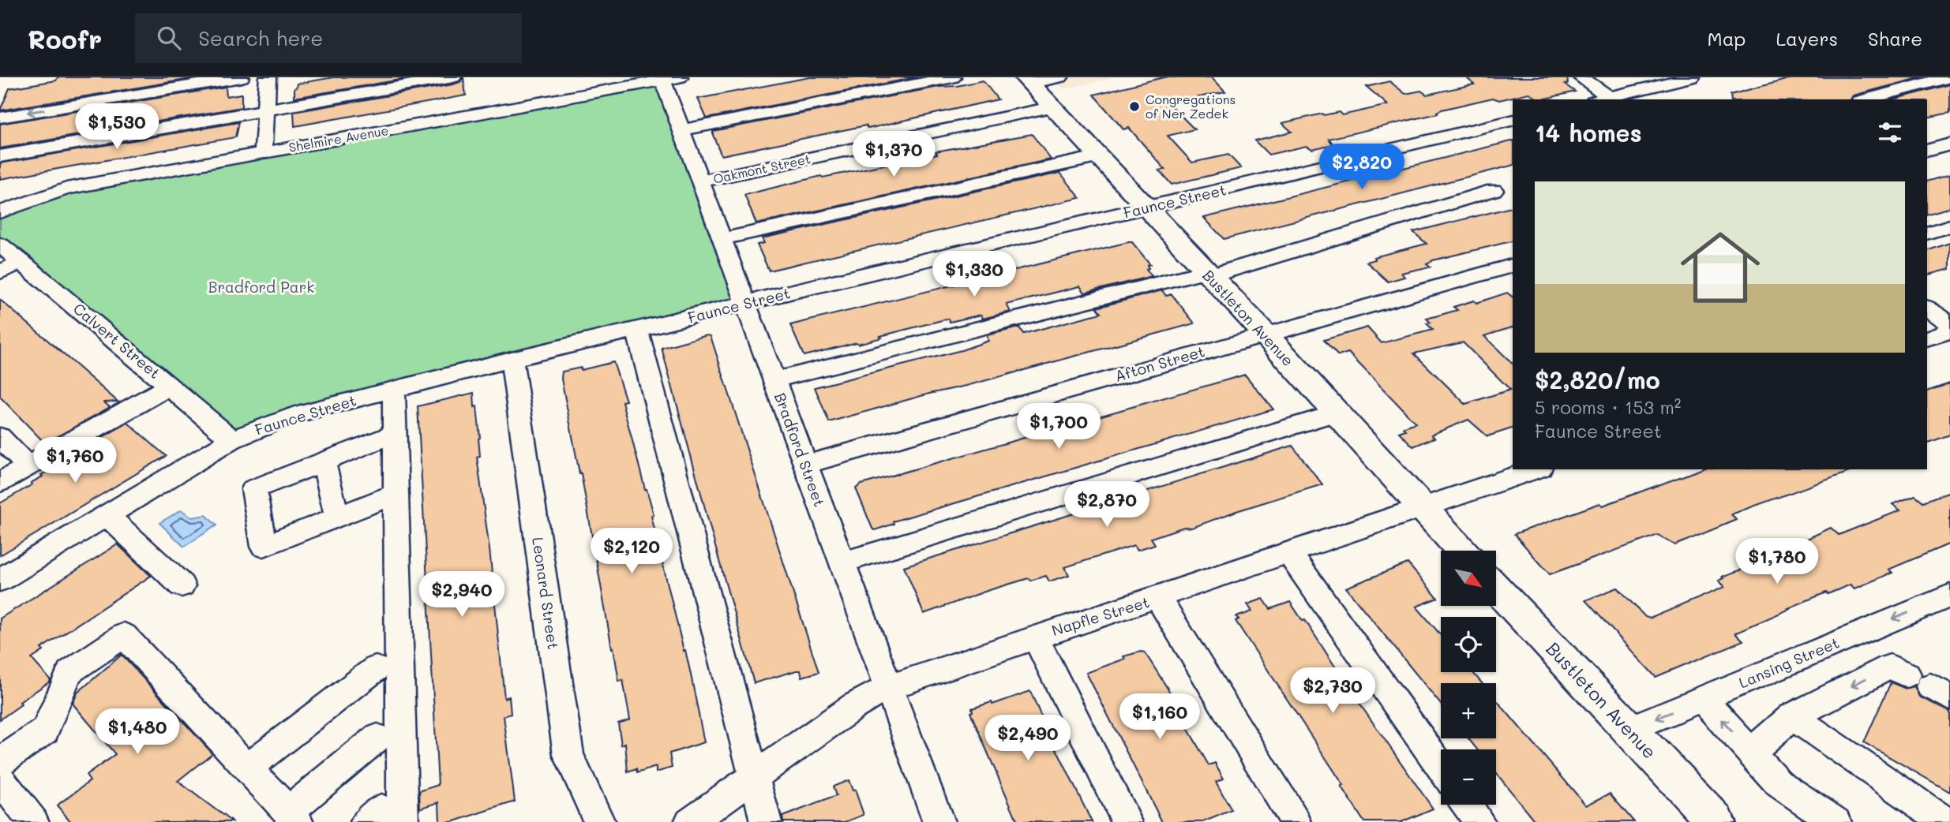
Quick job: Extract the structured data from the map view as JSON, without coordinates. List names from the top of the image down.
{
  "streets": {
    "main road": ["Bustleton Avenue"],
    "street": [
      "Shelmire Avenue",
      "Oakmont Street",
      "Faunce Street",
      "Calvert Street",
      "Afton Street",
      "Bradford Street",
      "Leonard Street",
      "Napfle Street",
      "Lansing Street"
    ]
  },
  "crossings": [
    ["Shelmire Avenue", "Bradford Street"],
    ["Oakmont Street", "Bustleton Avenue"],
    ["Oakmont Street", "Bradford Street"],
    ["Faunce Street", "Bustleton Avenue"],
    ["Faunce Street", "Calvert Street"],
    ["Faunce Street", "Bradford Street"],
    ["Faunce Street", "Leonard Street"],
    ["Bustleton Avenue", "Afton Street"],
    ["Bustleton Avenue", "Napfle Street"],
    ["Bustleton Avenue", "Lansing Street"],
    ["Afton Street", "Bradford Street"],
    ["Bradford Street", "Napfle Street"]
  ],
  "one_way": ["Lansing Street"],
  "parks": ["Bradford Park"],
  "places": ["Congregations of Ner Zedek"],
  "north": "bottom right",
  "page": {
    "header": "Roofr",
    "search": "Search here",
    "nav": ["Map", "Layers", "Share"],
    "heading": "14 homes",
    "price": [
      "$1,530",
      "$1,370",
      "$2,820",
      "$1,330",
      "$1,700",
      "$1,760",
      "$2,870",
      "$2,120",
      "$1,780",
      "$2,940",
      "$2,730",
      "$1,160",
      "$1,480",
      "$2,490"
    ],
    "list": [
      {
        "name": "$2,820/mo",
        "note": "5 rooms · 153 m² · Faunce Street"
      }
    ],
    "map_buttons": ["+", "−"]
  }
}
